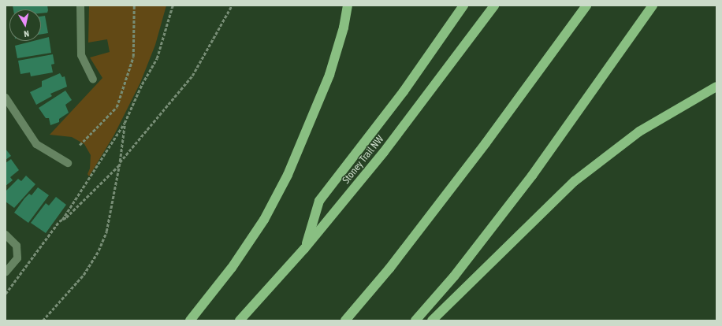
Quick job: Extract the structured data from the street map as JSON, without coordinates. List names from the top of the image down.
{
  "streets": {
    "highway": ["Stoney Trail NW"]
  },
  "north": "bottom"
}
